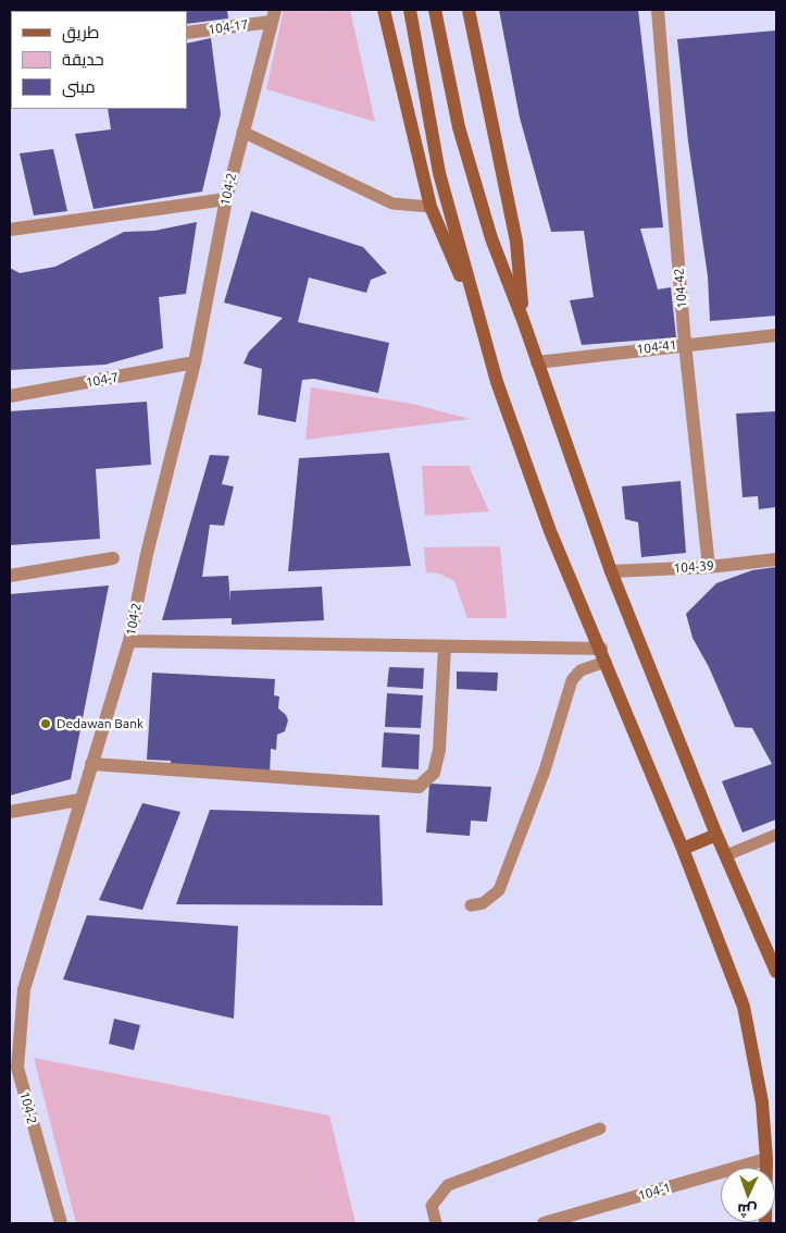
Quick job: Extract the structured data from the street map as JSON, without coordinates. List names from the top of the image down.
{
  "streets": {
    "street": [
      "104-17",
      "104-2",
      "104-42",
      "104-41",
      "104-7",
      "104-39",
      "104-1"
    ]
  },
  "crossings": [
    ["104-17", "104-2"],
    ["104-2", "104-7"],
    ["104-42", "104-41"],
    ["104-42", "104-39"]
  ],
  "places": ["Dedawan Bank"],
  "legend": ["طريق", "حديقة", "مبنى"],
  "north": "bottom"
}
